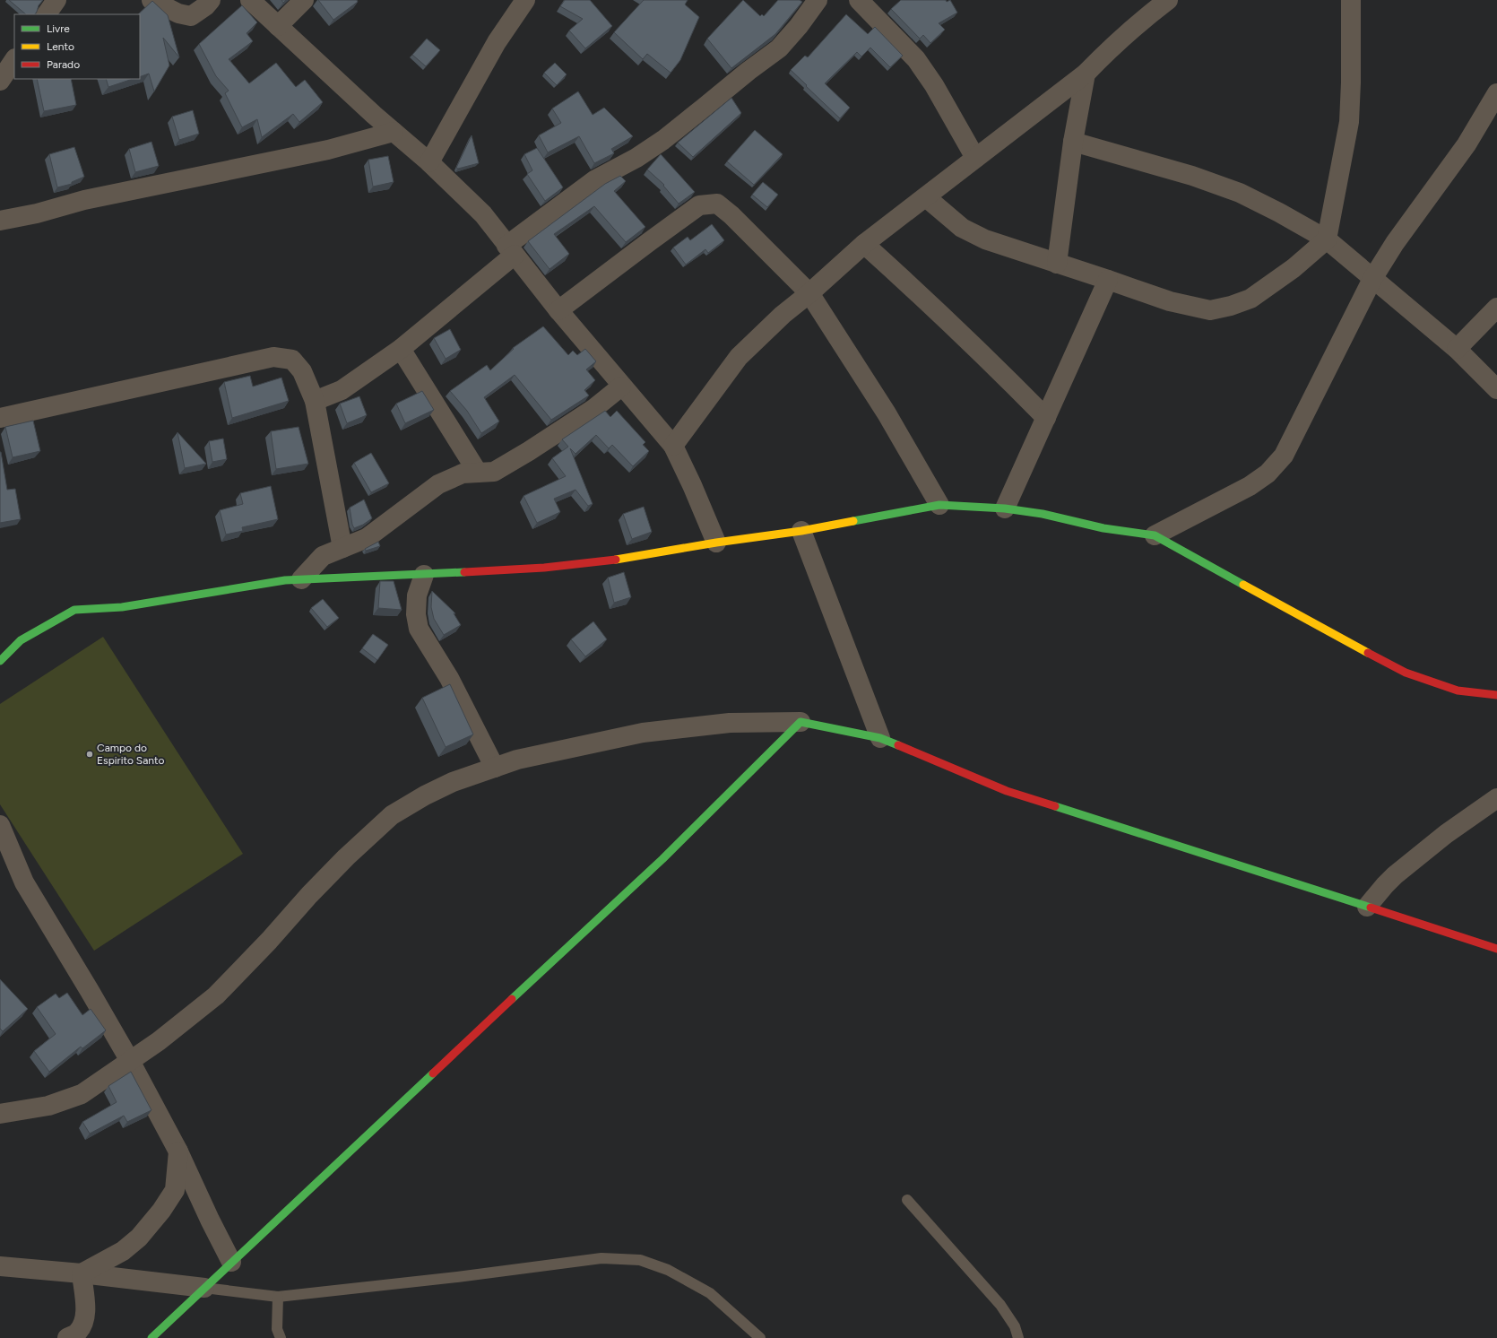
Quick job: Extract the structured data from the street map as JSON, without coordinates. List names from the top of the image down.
{
  "places": ["Campo do Espirito Santo"],
  "legend": ["Livre", "Lento", "Parado"]
}
